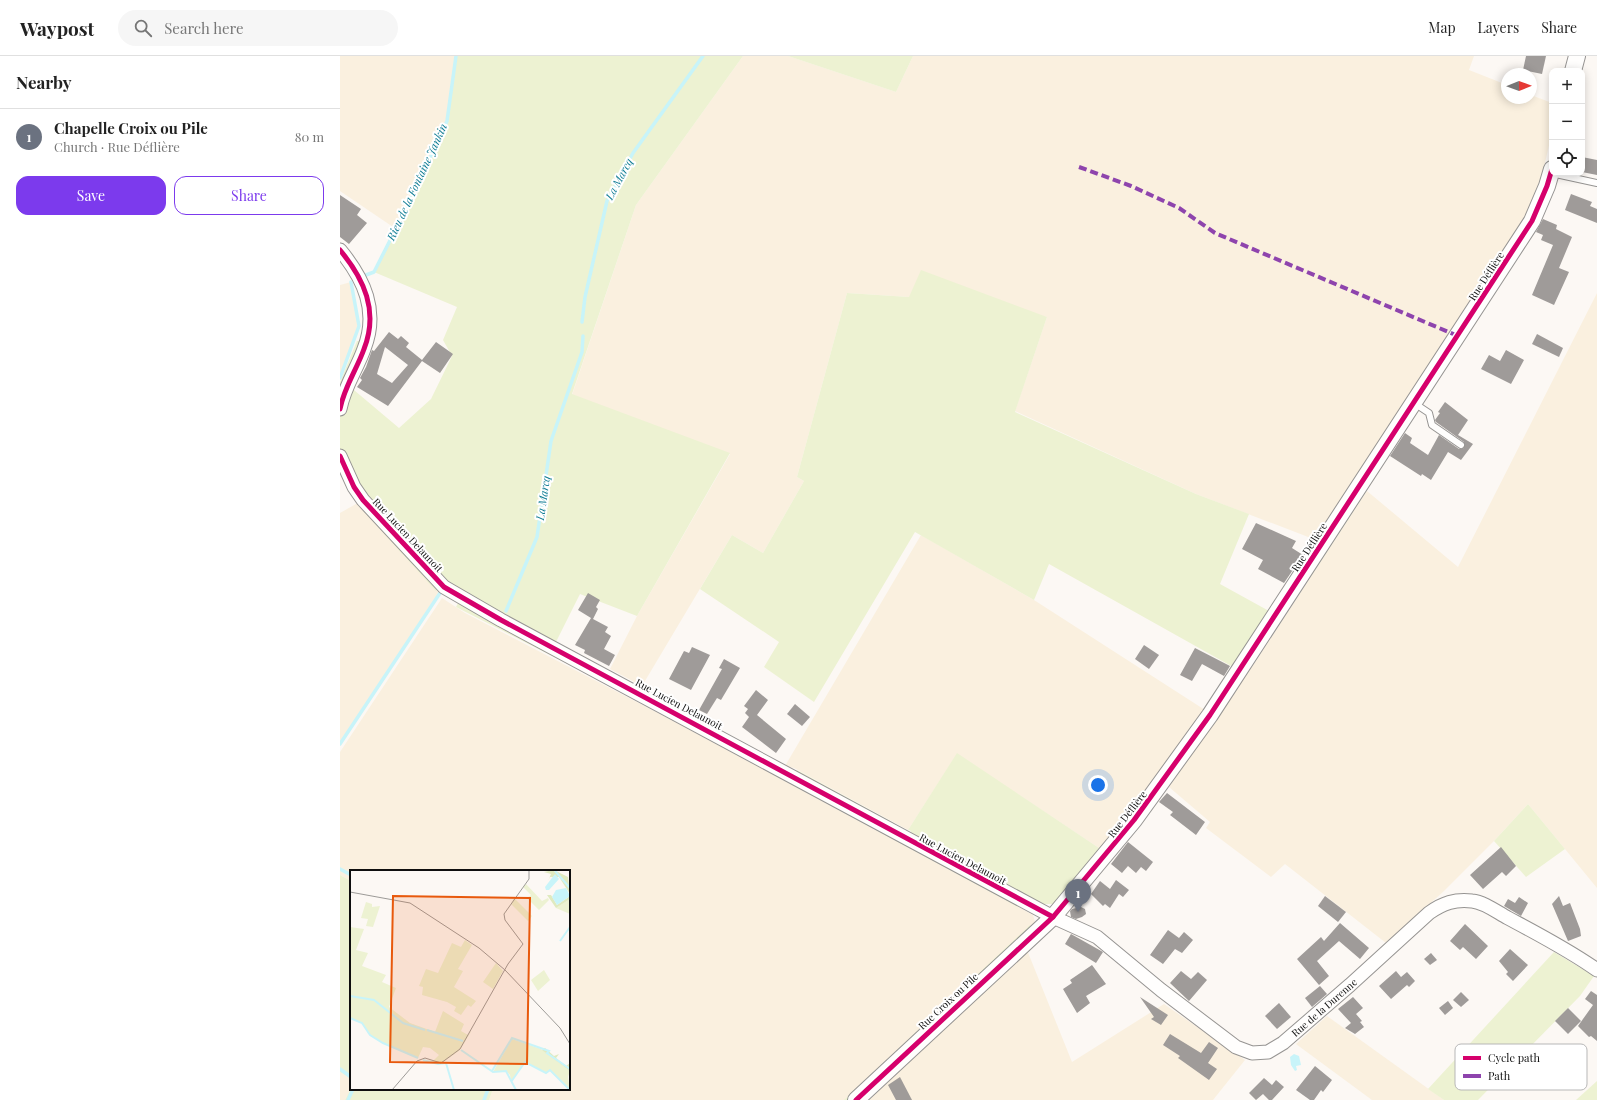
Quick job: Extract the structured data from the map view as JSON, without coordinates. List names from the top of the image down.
{
  "streets": {
    "street": [
      "Rue Déflière",
      "Rue Lucien Delaunoit",
      "Rue Croix ou Pile",
      "Rue de la Durenne"
    ]
  },
  "crossings": [
    ["Rue Déflière", "Rue Lucien Delaunoit"],
    ["Rue Déflière", "Rue Croix ou Pile"],
    ["Rue Déflière", "Rue de la Durenne"],
    ["Rue Lucien Delaunoit", "Rue Croix ou Pile"],
    ["Rue Lucien Delaunoit", "Rue de la Durenne"],
    ["Rue Croix ou Pile", "Rue de la Durenne"]
  ],
  "water": ["La Marcq", "Rieu de la Fontaine Jankin"],
  "legend": ["Cycle path", "Path"],
  "north": "right",
  "page": {
    "header": "Waypost",
    "search": "Search here",
    "nav": ["Map", "Layers", "Share"],
    "heading": "Nearby",
    "map_buttons": ["+", "−"],
    "list": [
      {
        "mark": "1",
        "name": "Chapelle Croix ou Pile",
        "note": "Church · Rue Déflière",
        "value": "80 m"
      }
    ],
    "buttons": ["Save", "Share"],
    "pins": "1"
  }
}
